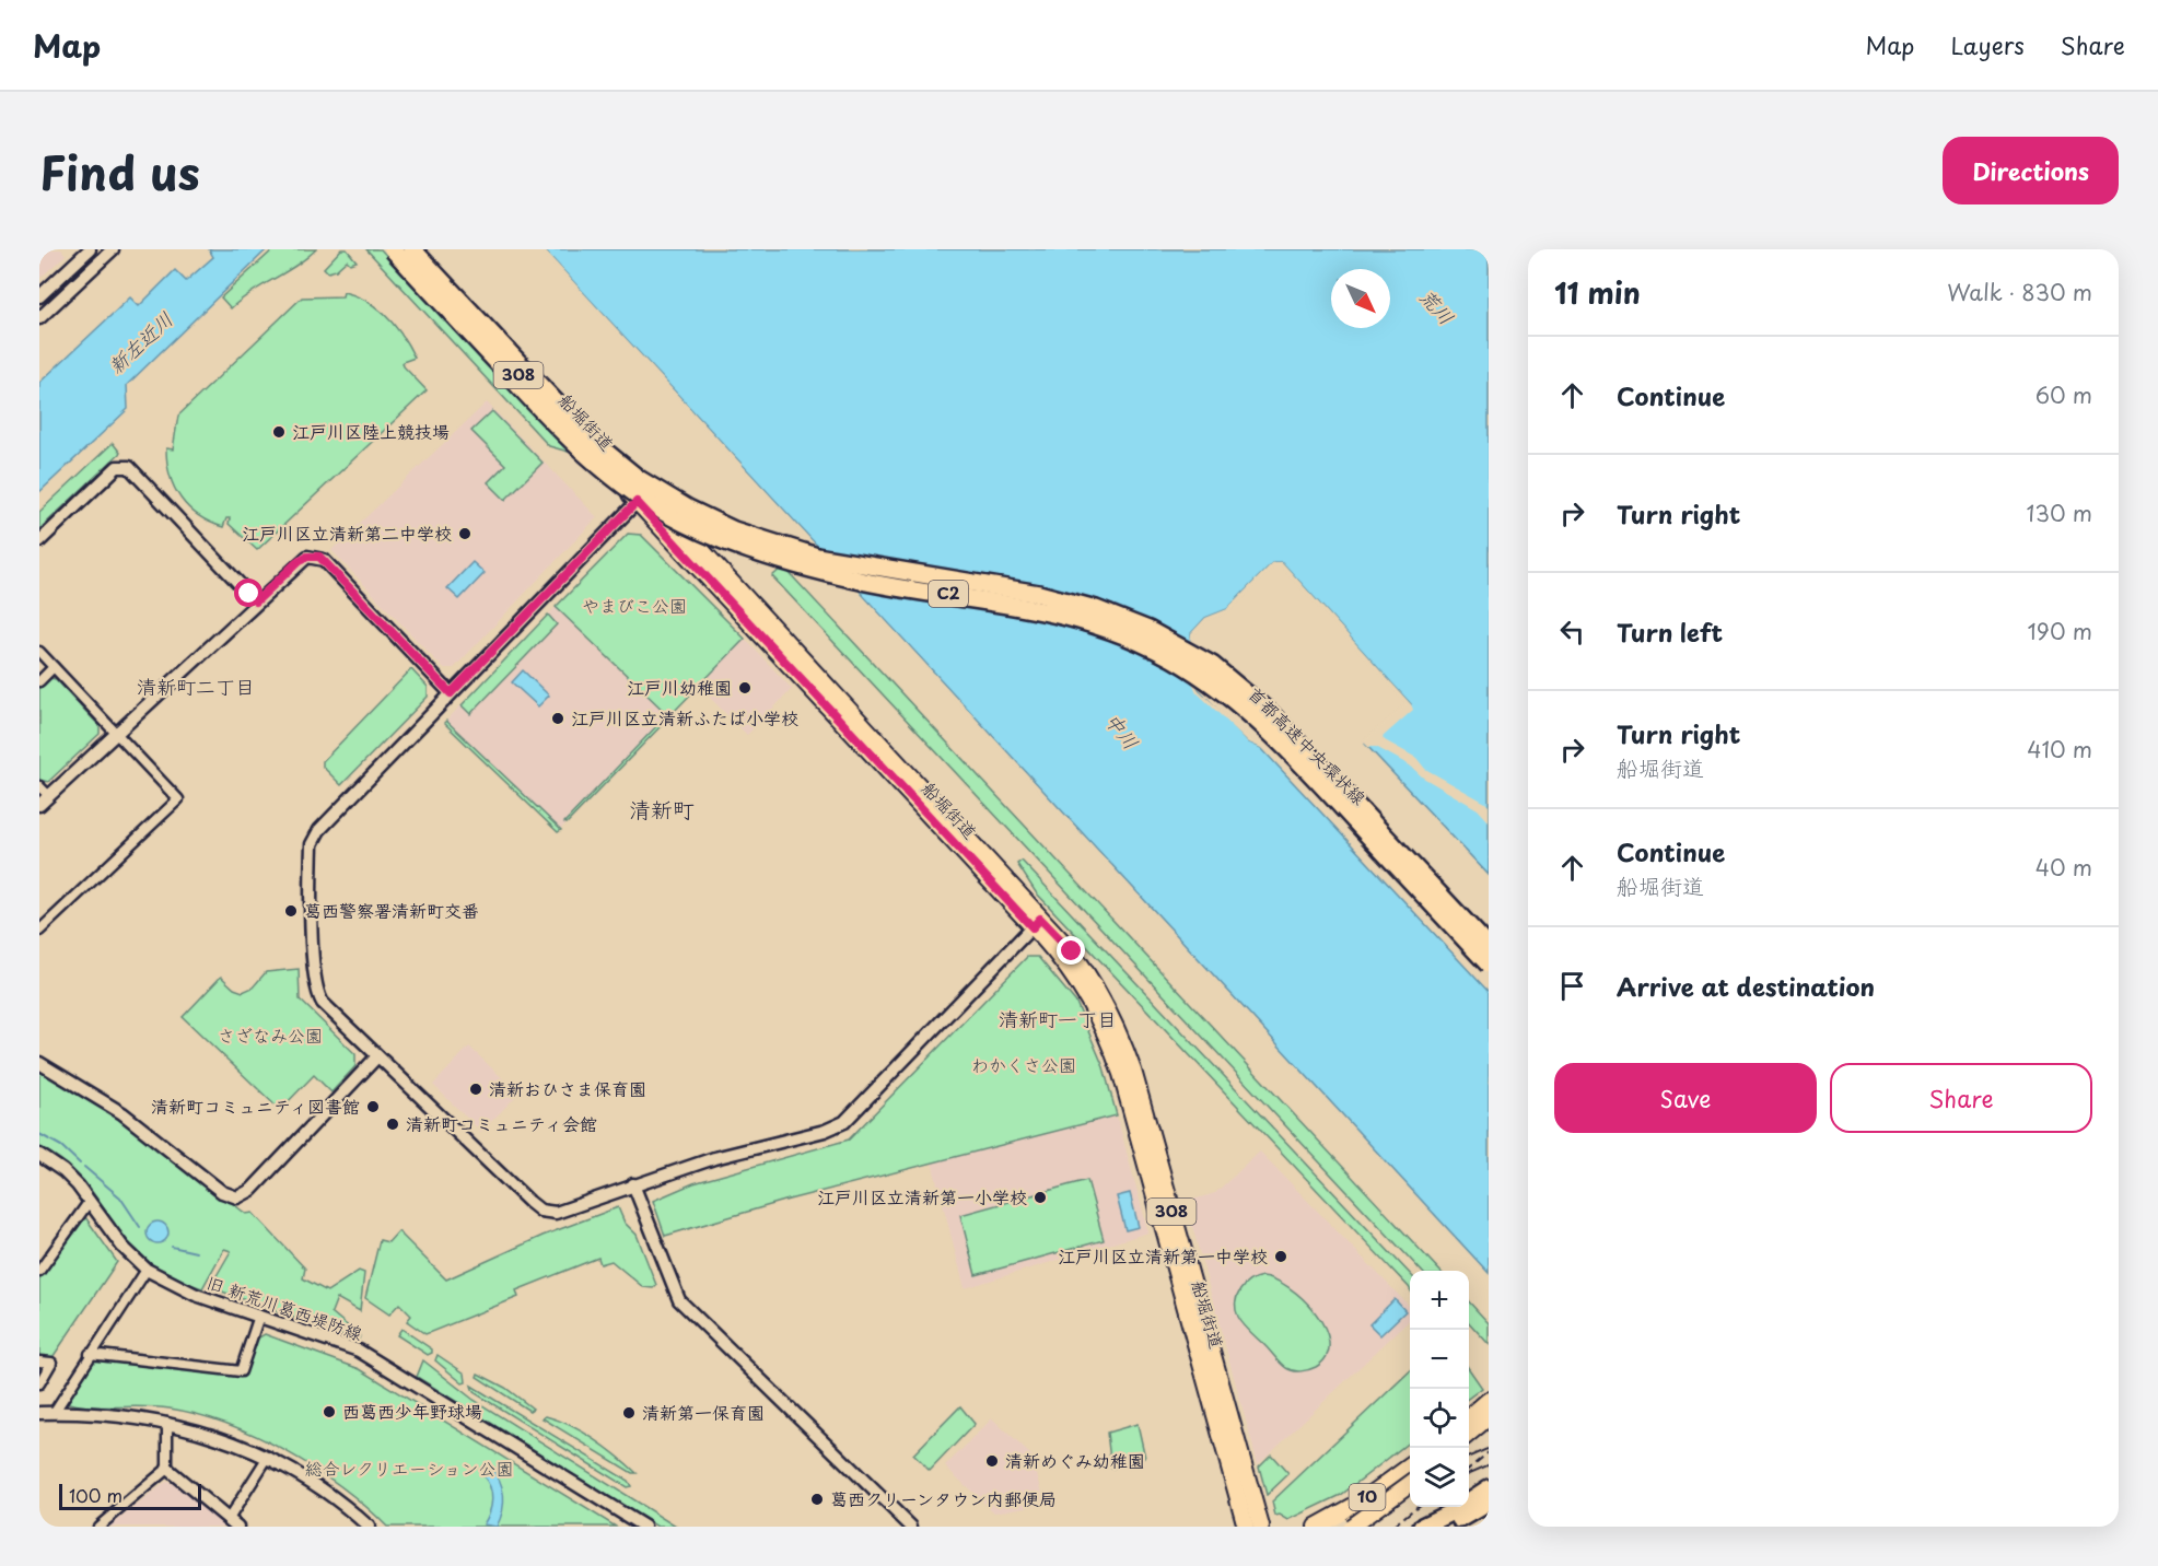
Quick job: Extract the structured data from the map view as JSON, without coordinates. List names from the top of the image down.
{
  "streets": {
    "highway": ["C2", "首都高速中央環状線"],
    "main road": ["308", "船堀街道", "10"],
    "street": ["旧 新荒川葛西堤防線"]
  },
  "districts": ["清新町二丁目", "清新町", "清新町一丁目"],
  "water": ["荒川", "新左近川", "中川"],
  "parks": [
    "やまびこ公園",
    "さざなみ公園",
    "わかくさ公園",
    "総合レクリエーション公園"
  ],
  "places": [
    "江戸川区陸上競技場",
    "江戸川区立清新第二中学校",
    "江戸川幼稚園",
    "江戸川区立清新ふたば小学校",
    "葛西警察署清新町交番",
    "清新おひさま保育園",
    "清新町コミュニティ図書館",
    "清新町コミュニティ会館",
    "江戸川区立清新第一小学校",
    "江戸川区立清新第一中学校",
    "西葛西少年野球場",
    "清新第一保育園",
    "清新めぐみ幼稚園",
    "葛西クリーンタウン内郵便局"
  ],
  "scale_bar": "100 m",
  "north": "bottom right",
  "page": {
    "header": "Map",
    "nav": ["Map", "Layers", "Share"],
    "title": "Find us",
    "buttons": [
      "Directions",
      ["Save", "Share"]
    ],
    "heading": ["11 min", "Walk · 830 m"],
    "list": [
      ["Continue", "60 m"],
      ["Turn right", "130 m"],
      ["Turn left", "190 m"],
      ["Turn right", "船堀街道", "410 m"],
      ["Continue", "船堀街道", "40 m"],
      "Arrive at destination"
    ],
    "map_buttons": ["+", "−"],
    "scale": "100 m"
  }
}
